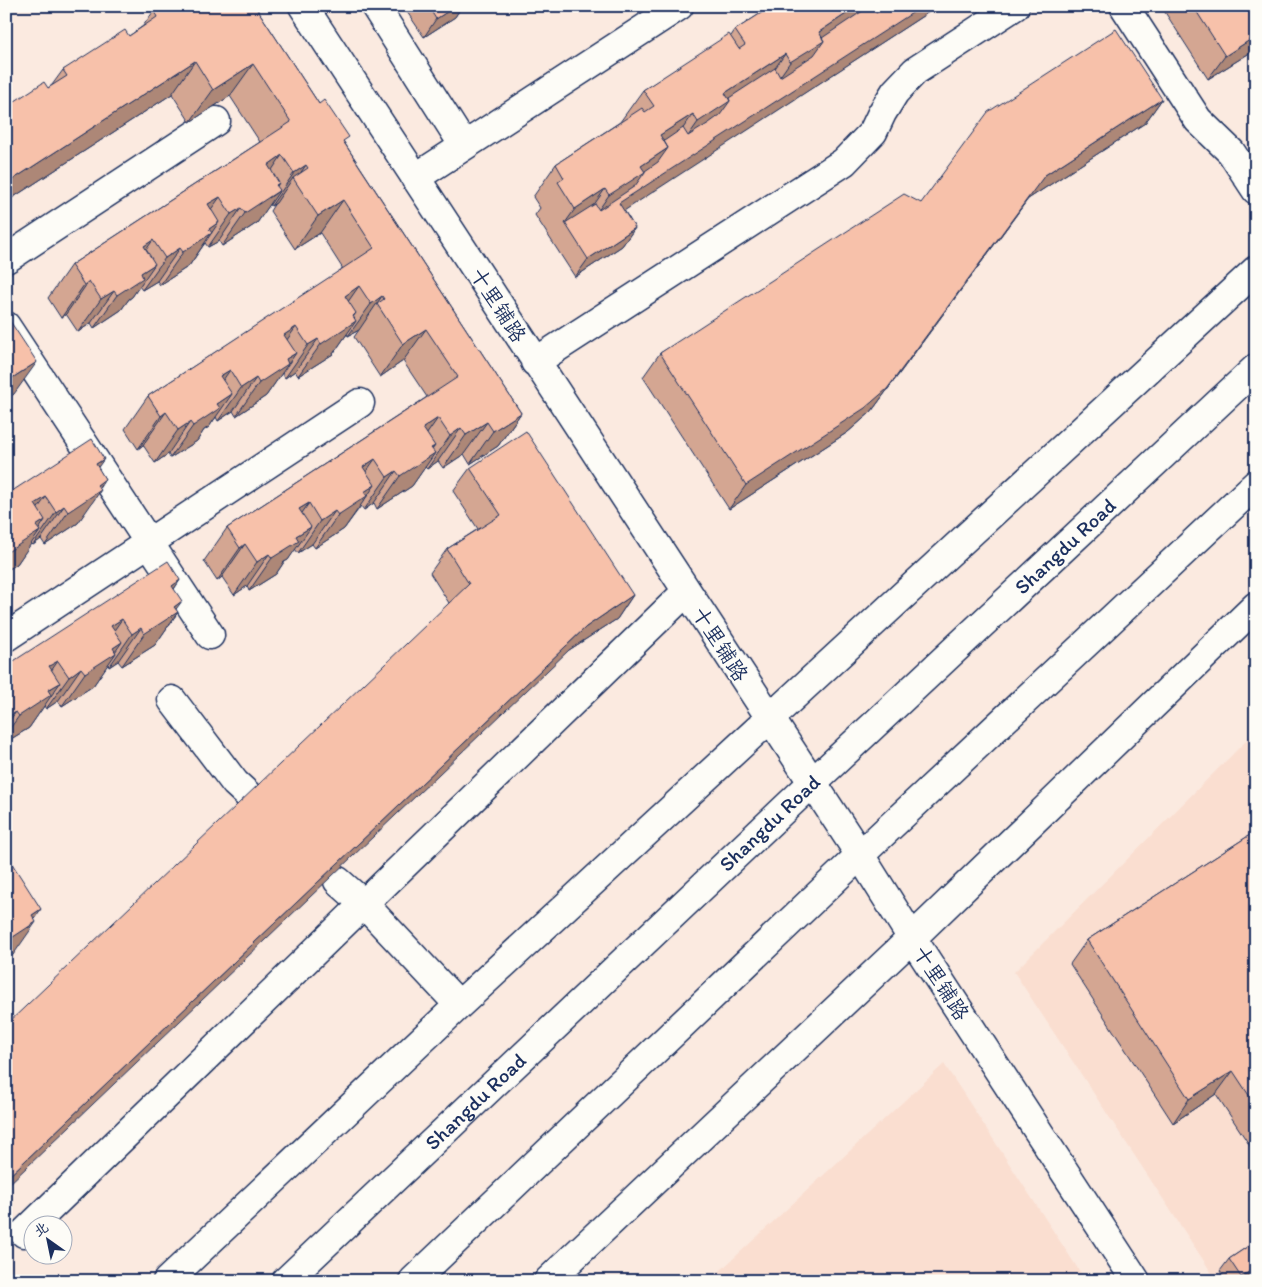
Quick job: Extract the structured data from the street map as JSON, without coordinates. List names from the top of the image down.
{
  "streets": {
    "street": ["十里铺路", "Shangdu Road"]
  },
  "crossings": [
    ["十里铺路", "Shangdu Road"]
  ],
  "north": "top left"
}
